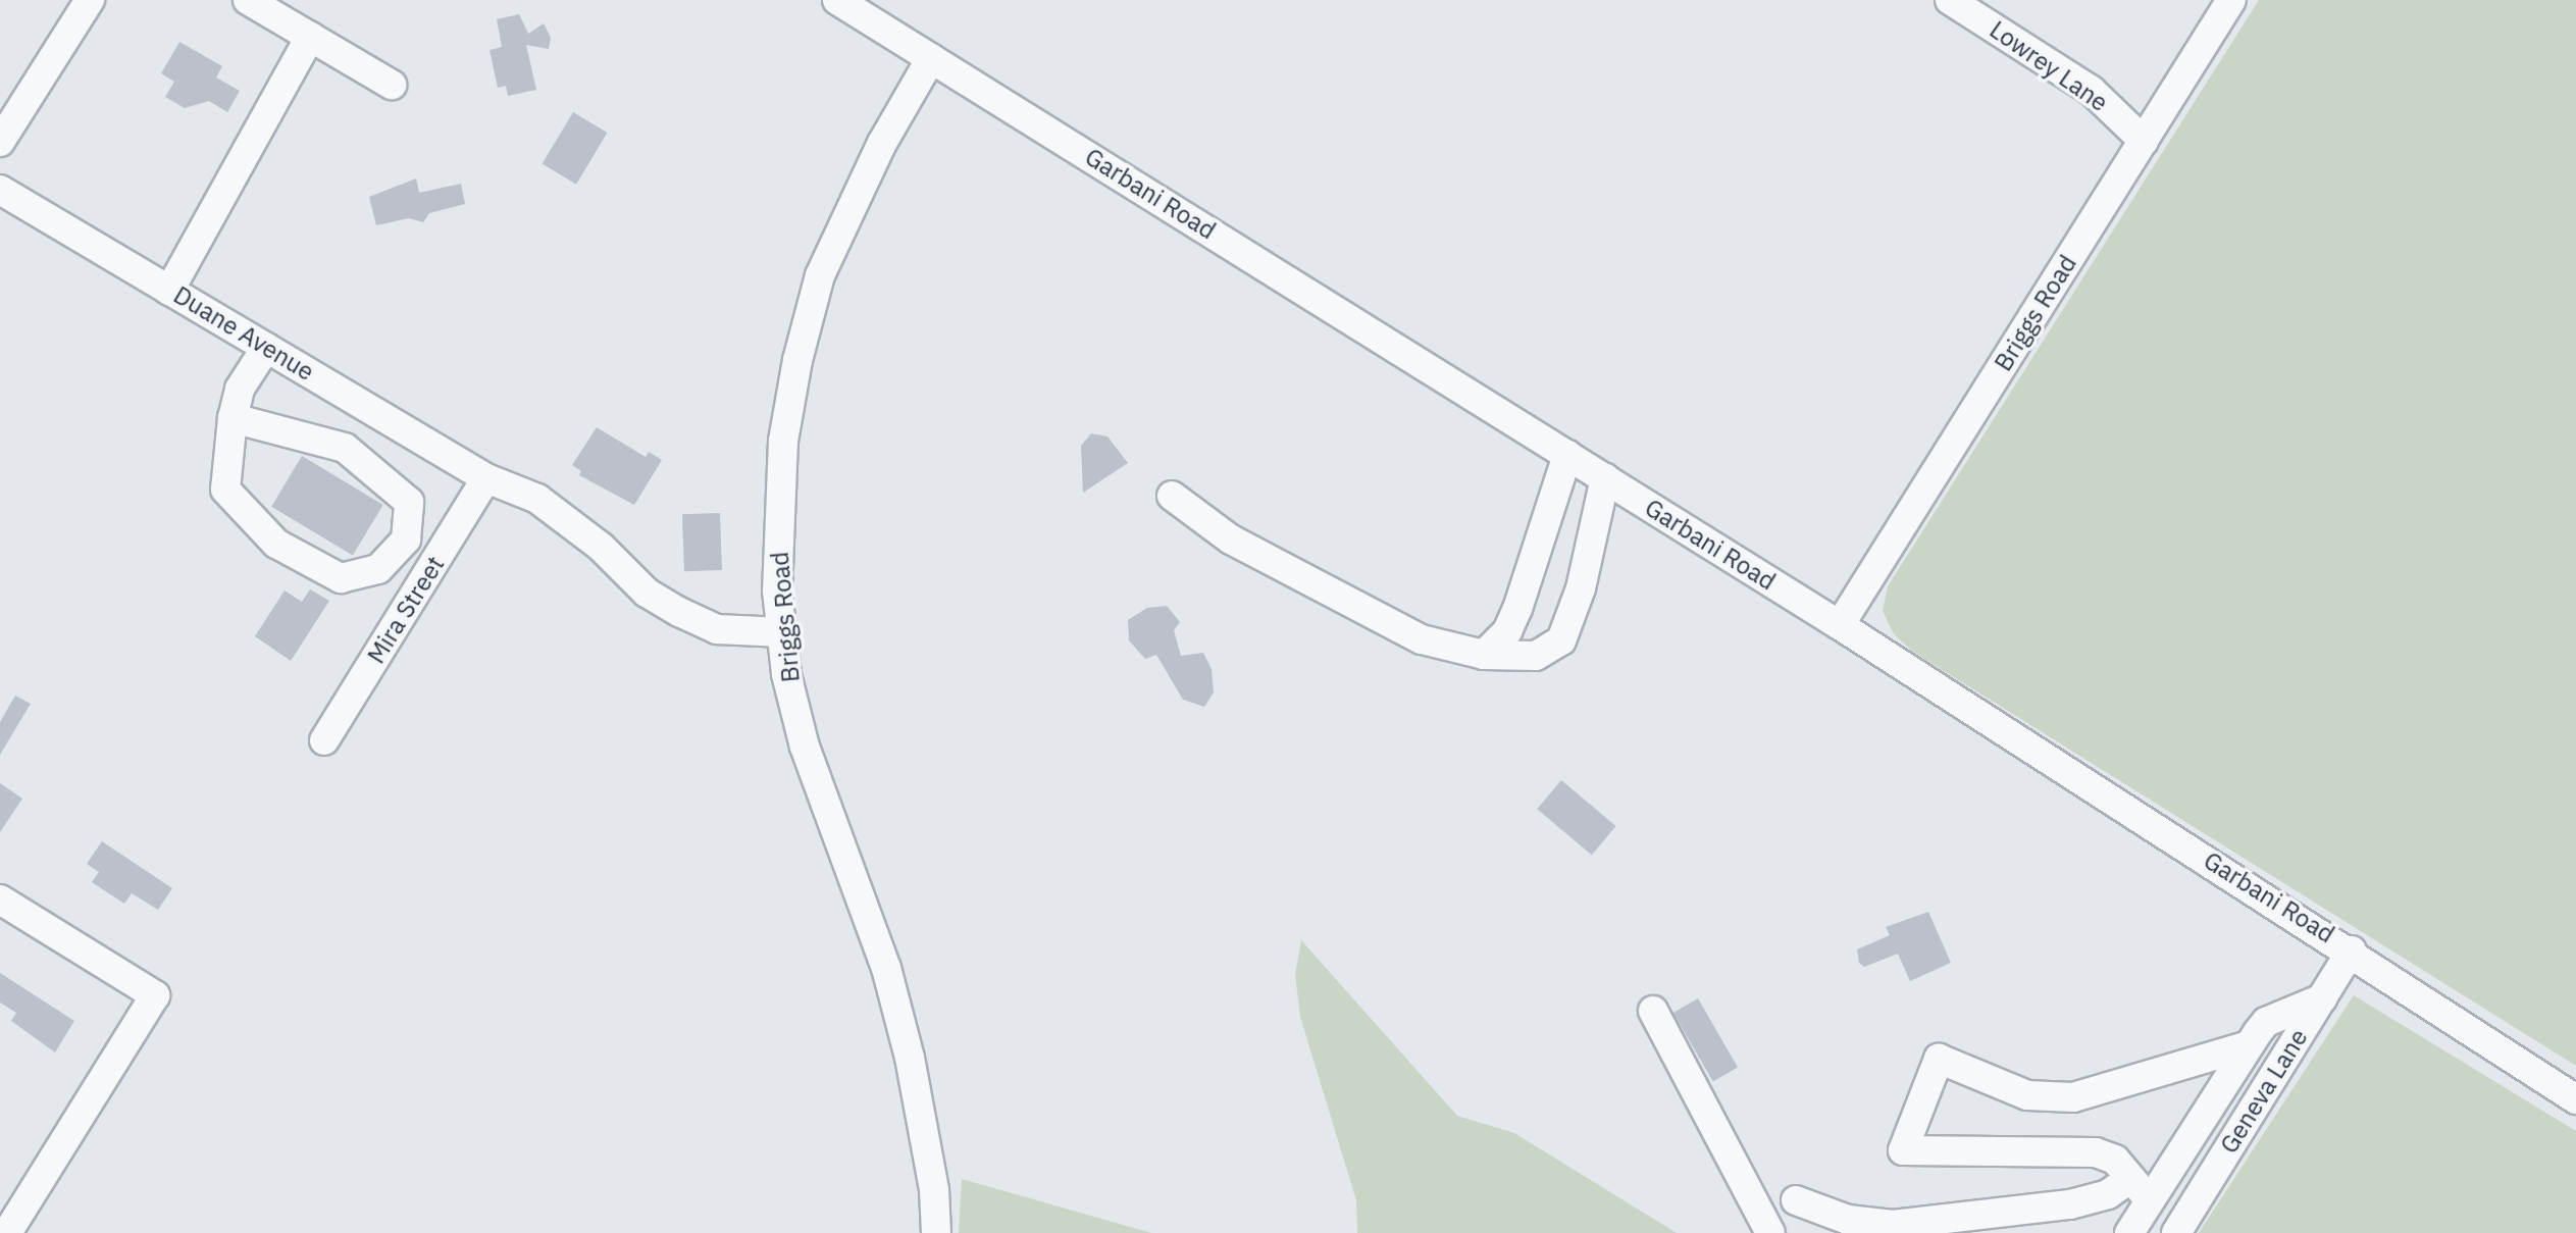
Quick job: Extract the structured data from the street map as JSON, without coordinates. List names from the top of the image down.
{
  "streets": {
    "street": [
      "Lowrey Lane",
      "Garbani Road",
      "Briggs Road",
      "Duane Avenue",
      "Mira Street",
      "Geneva Lane"
    ]
  },
  "crossings": [
    ["Lowrey Lane", "Briggs Road"],
    ["Garbani Road", "Briggs Road"],
    ["Garbani Road", "Geneva Lane"],
    ["Briggs Road", "Duane Avenue"],
    ["Duane Avenue", "Mira Street"]
  ]
}
